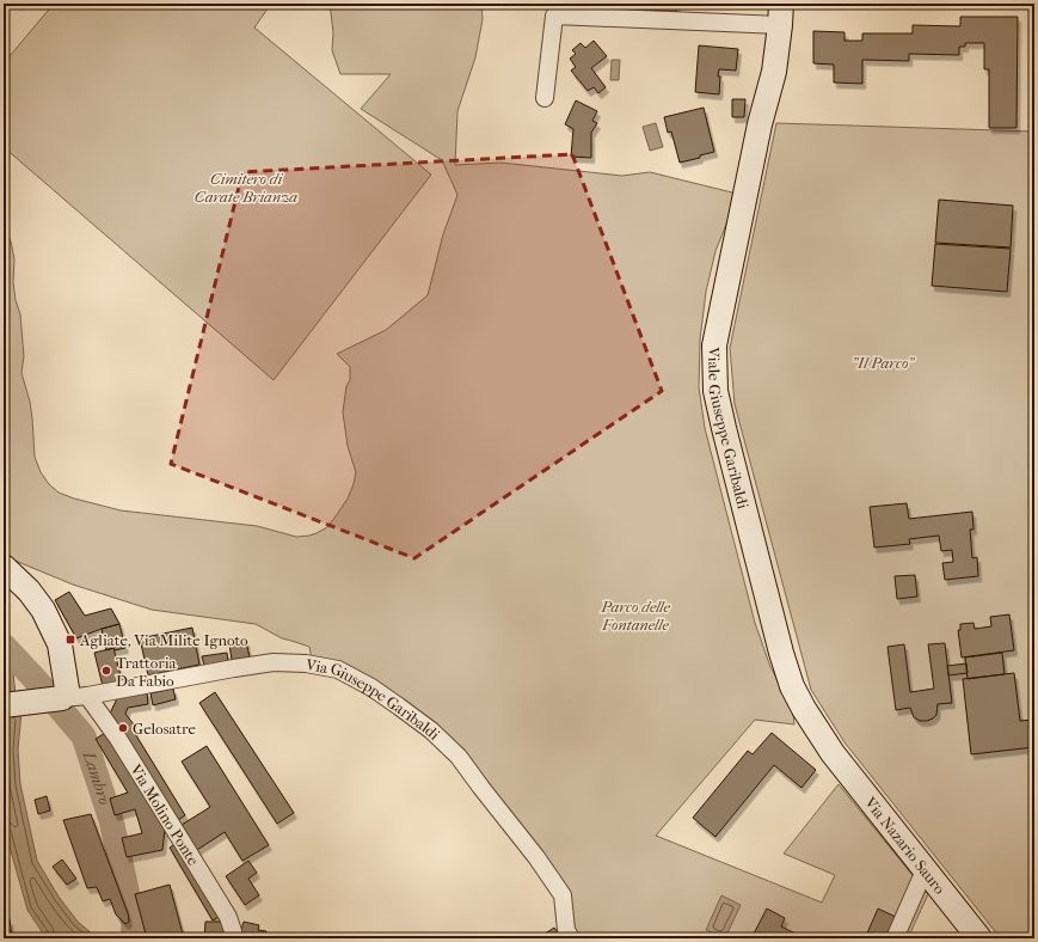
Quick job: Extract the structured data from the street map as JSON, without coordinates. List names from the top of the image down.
{
  "streets": {
    "main road": ["Viale Giuseppe Garibaldi", "Via Nazario Sauro"],
    "street": ["Via Giuseppe Garibaldi", "Via Molino Ponte"]
  },
  "crossings": [
    ["Viale Giuseppe Garibaldi", "Via Nazario Sauro"],
    ["Via Giuseppe Garibaldi", "Via Molino Ponte"]
  ],
  "water": ["Lambro"],
  "parks": ["Cimitero di Carate Brianza", "\"Il Parco\"", "Parco delle Fontanelle"],
  "places": {
    "transit": ["Agliate, Via Milite Ignoto"],
    "other": ["Trattoria Da Fabio", "Gelosatre"]
  }
}
